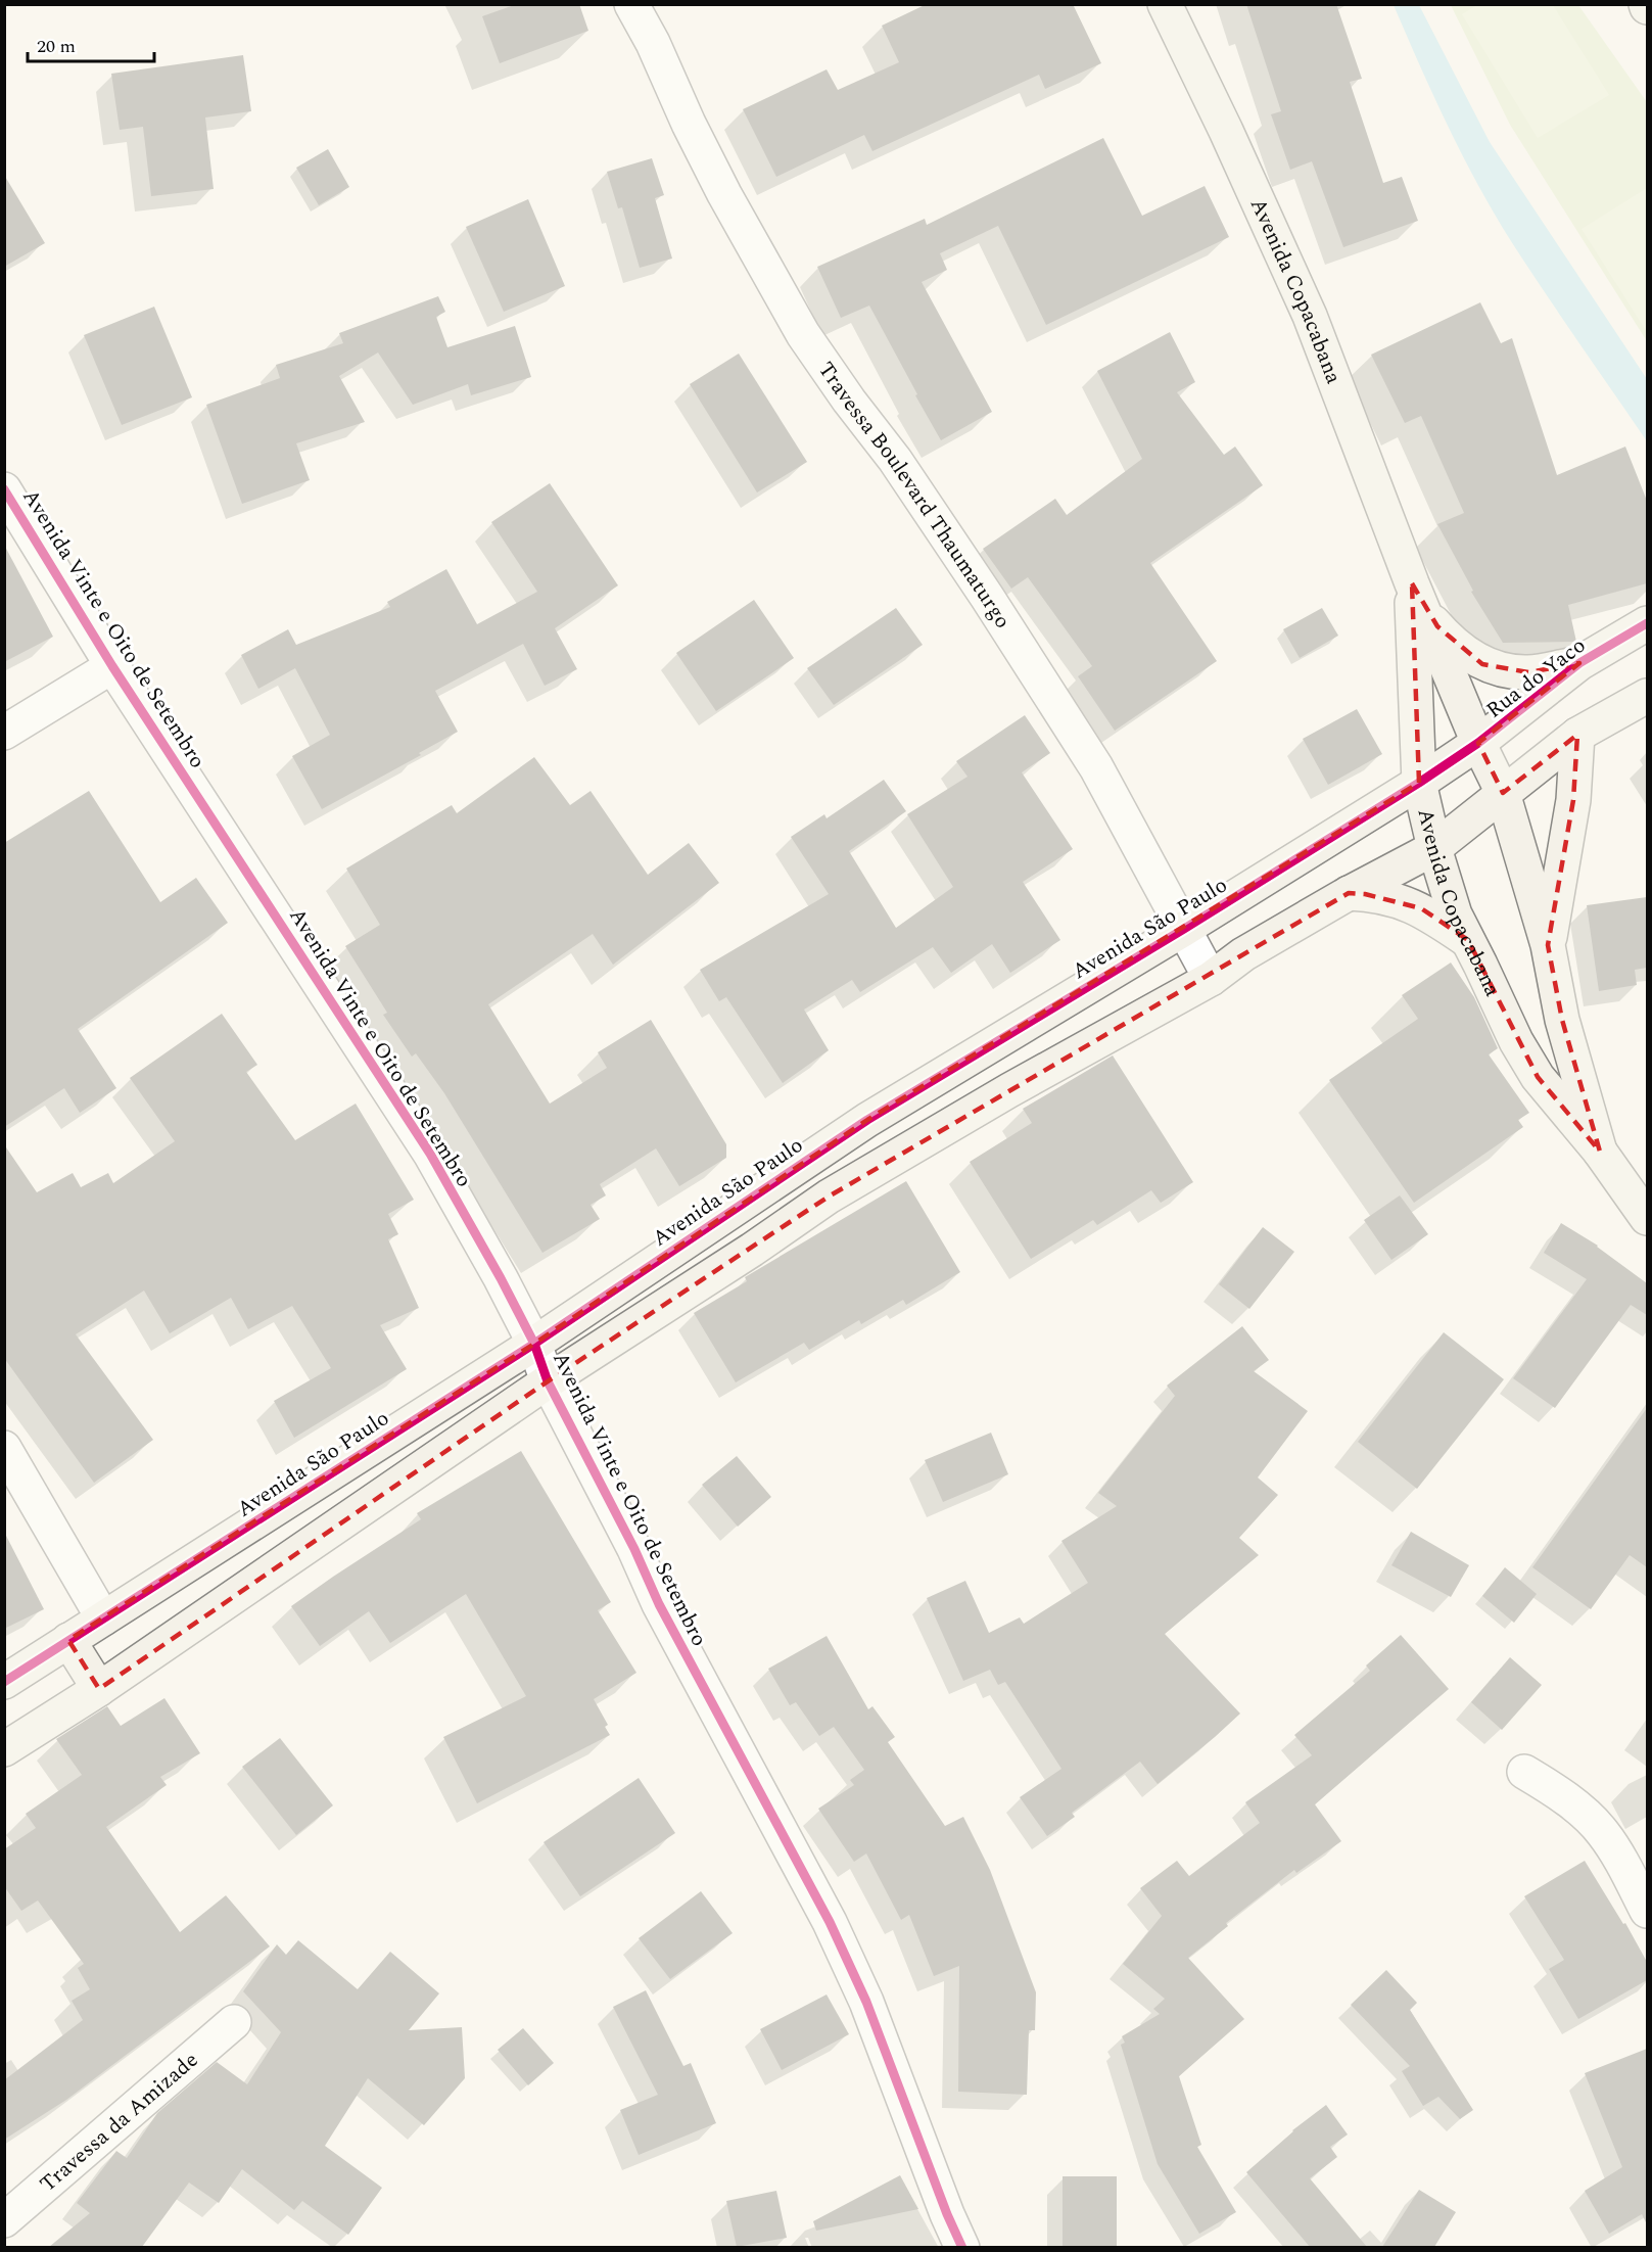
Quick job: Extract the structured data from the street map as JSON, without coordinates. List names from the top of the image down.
{
  "streets": {
    "street": [
      "Avenida Copacabana",
      "Travessa Boulevard Thaumaturgo",
      "Avenida Vinte e Oito de Setembro",
      "Rua do Yaco",
      "Avenida São Paulo",
      "Travessa da Amizade"
    ]
  },
  "crossings": [
    ["Avenida Copacabana", "Rua do Yaco"],
    ["Avenida Copacabana", "Avenida São Paulo"],
    ["Travessa Boulevard Thaumaturgo", "Avenida São Paulo"],
    ["Avenida Vinte e Oito de Setembro", "Avenida São Paulo"],
    ["Rua do Yaco", "Avenida São Paulo"]
  ],
  "scale_bar": "20 m"
}
